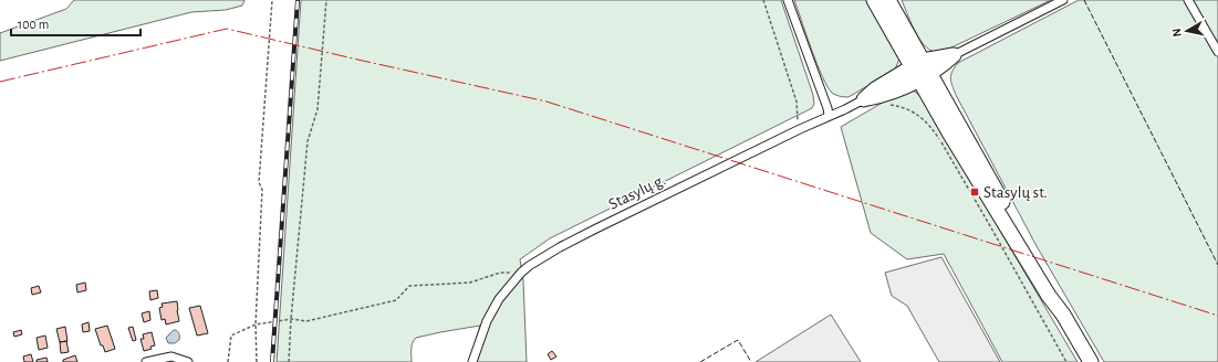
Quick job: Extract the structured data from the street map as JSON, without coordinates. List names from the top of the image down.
{
  "streets": {
    "street": ["Stasylų g."]
  },
  "places": {
    "transit": ["Stasylų st."]
  },
  "scale_bar": "100 m",
  "north": "left"
}
